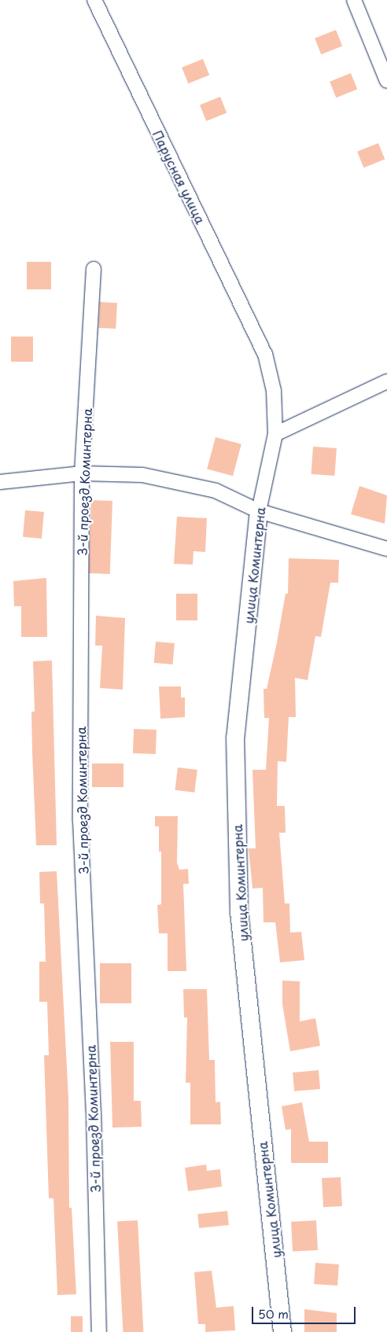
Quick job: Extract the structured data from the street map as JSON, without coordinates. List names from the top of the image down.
{
  "streets": {
    "street": ["Парусная улица", "3-й проезд Коминтерна", "улица Коминтерна"]
  },
  "crossings": [
    ["Парусная улица", "улица Коминтерна"]
  ],
  "scale_bar": "50 m"
}
